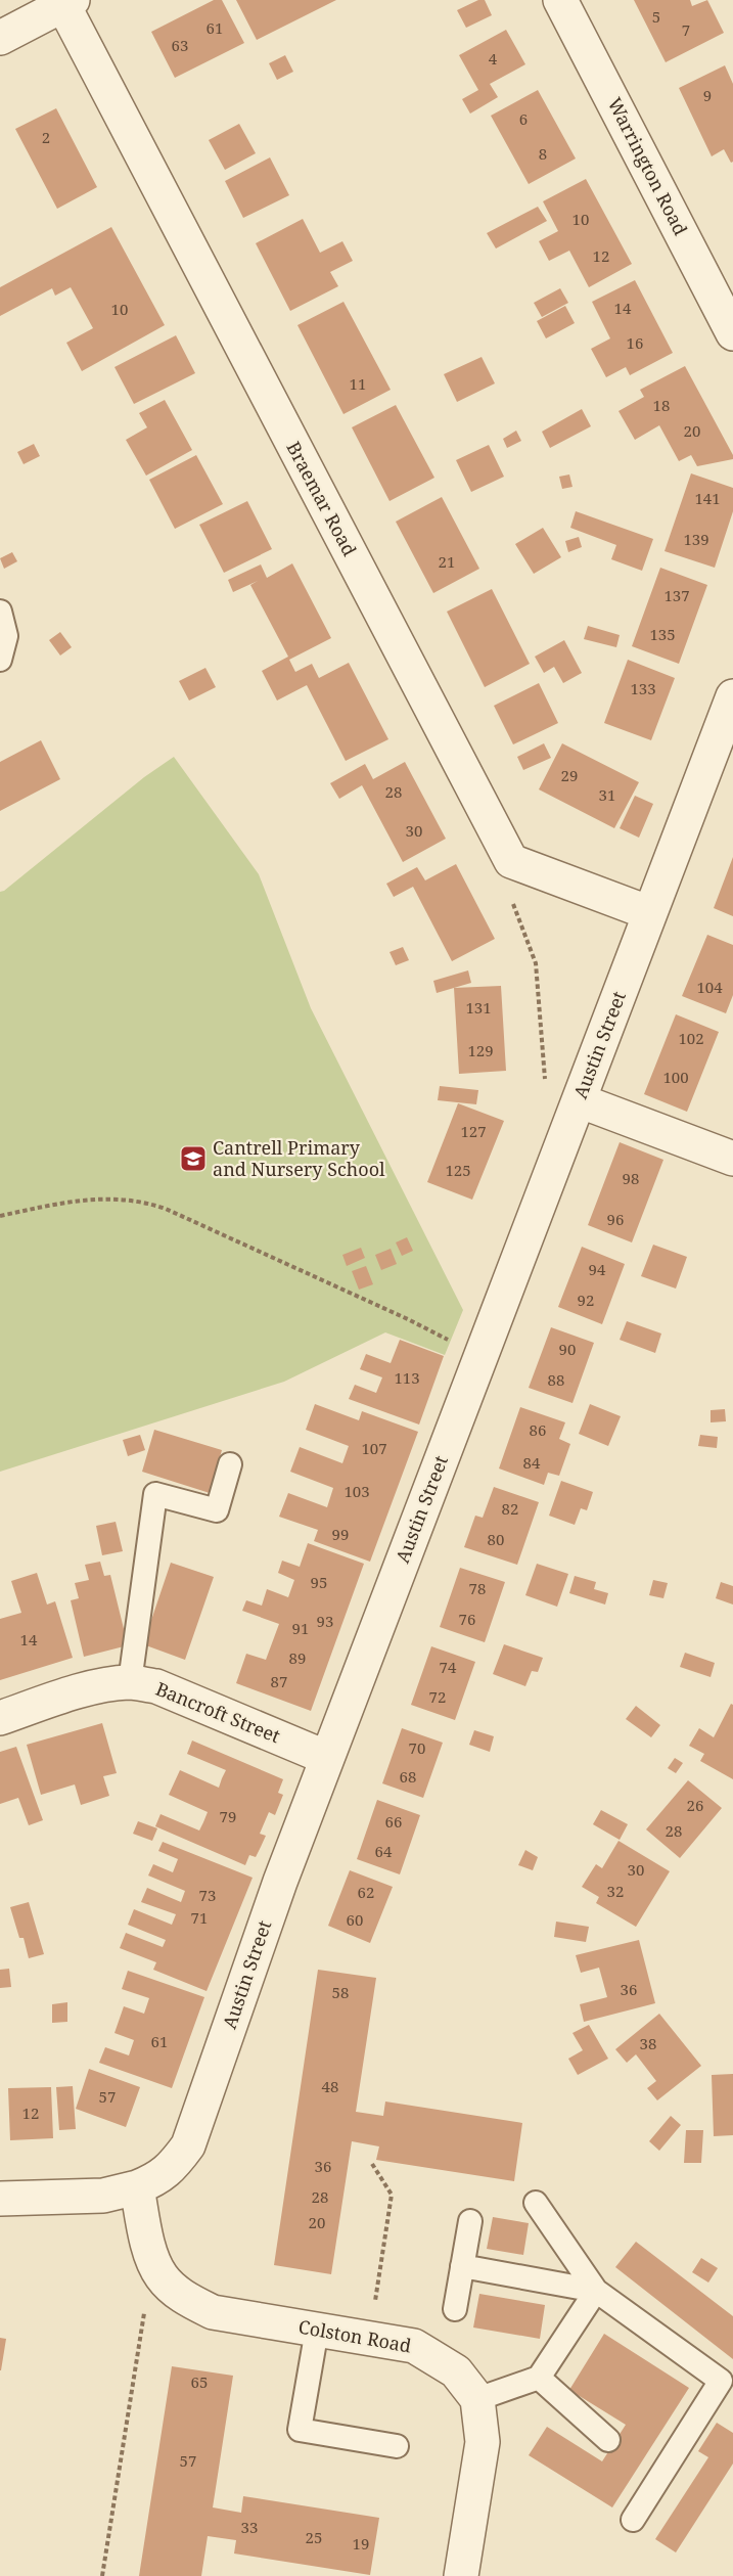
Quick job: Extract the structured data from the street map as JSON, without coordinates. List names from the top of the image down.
{
  "streets": {
    "street": [
      "Warrington Road",
      "Braemar Road",
      "Austin Street",
      "Bancroft Street",
      "Colston Road"
    ]
  },
  "crossings": [
    ["Austin Street", "Bancroft Street"],
    ["Austin Street", "Colston Road"]
  ],
  "places": {
    "school or university": ["Cantrell Primary and Nursery School"]
  },
  "house_numbers": [
    "5",
    "61",
    "7",
    "63",
    "4",
    "9",
    "6",
    "2",
    "8",
    "10",
    "12",
    "14",
    "10",
    "16",
    "11",
    "18",
    "20",
    "141",
    "139",
    "21",
    "137",
    "135",
    "133",
    "29",
    "28",
    "31",
    "30",
    "104",
    "131",
    "102",
    "129",
    "100",
    "127",
    "125",
    "98",
    "96",
    "94",
    "92",
    "90",
    "113",
    "88",
    "86",
    "107",
    "84",
    "103",
    "82",
    "99",
    "80",
    "95",
    "78",
    "76",
    "93",
    "91",
    "14",
    "89",
    "74",
    "87",
    "72",
    "70",
    "68",
    "26",
    "79",
    "66",
    "28",
    "64",
    "30",
    "32",
    "62",
    "73",
    "71",
    "60",
    "36",
    "58",
    "61",
    "38",
    "48",
    "57",
    "12",
    "36",
    "28",
    "20",
    "65",
    "57",
    "33",
    "25",
    "19"
  ]
}
